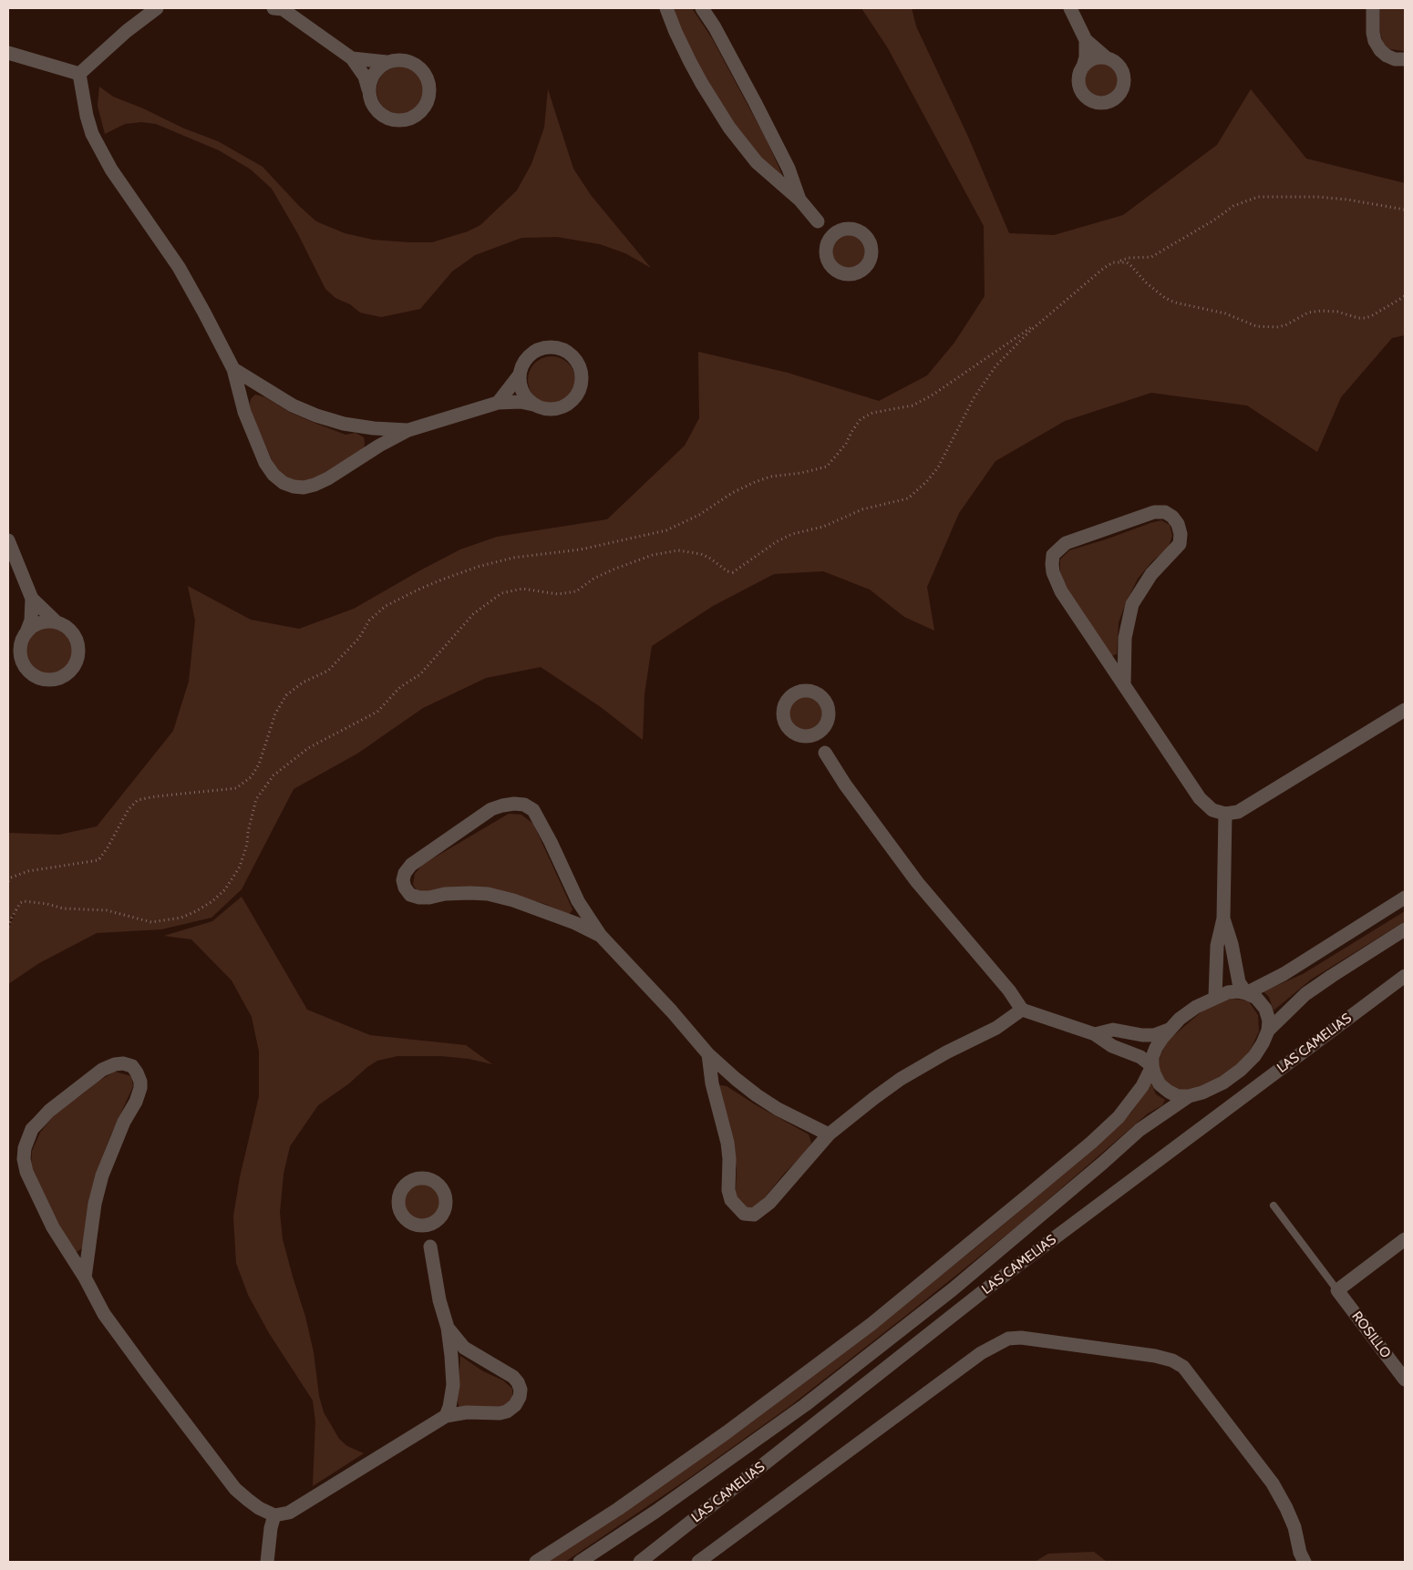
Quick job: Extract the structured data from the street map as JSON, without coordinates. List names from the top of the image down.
{
  "streets": {
    "street": ["LAS CAMELIAS", "ROSILLO"]
  }
}
